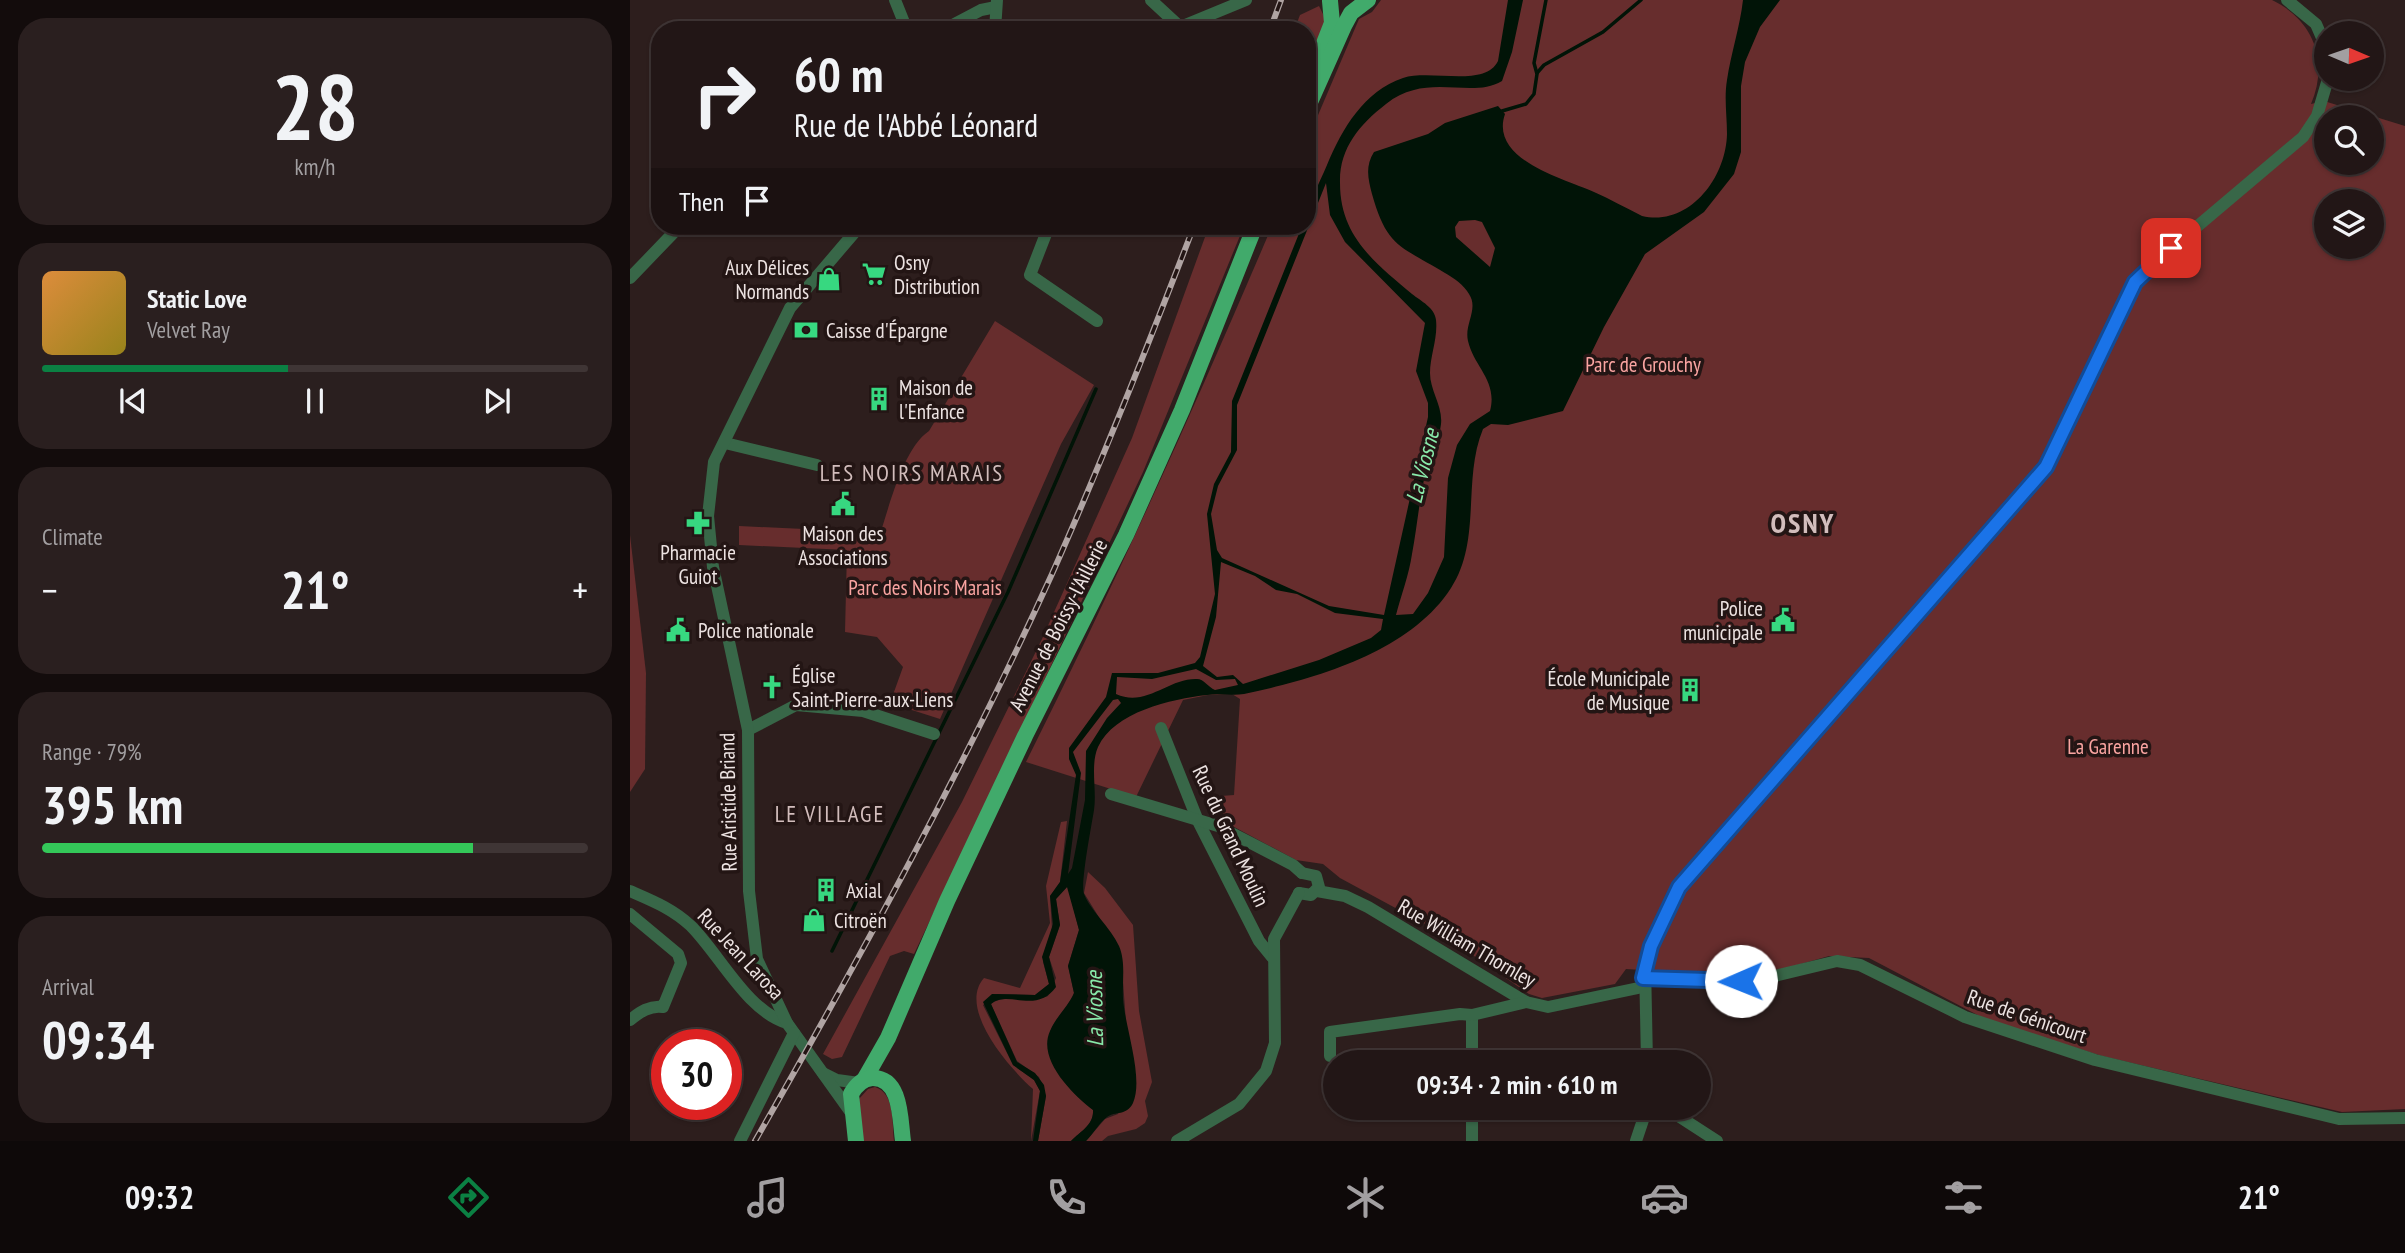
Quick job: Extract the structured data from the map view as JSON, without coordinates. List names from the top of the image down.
{
  "streets": {
    "main road": ["Avenue de Boissy-l'Aillerie"],
    "street": [
      "Rue Aristide Briand",
      "Rue du Grand Moulin",
      "Rue William Thornley",
      "Rue Jean Larosa",
      "Rue de Génicourt"
    ]
  },
  "crossings": [
    ["Avenue de Boissy-l'Aillerie", "Rue Aristide Briand"],
    ["Rue Aristide Briand", "Rue Jean Larosa"],
    ["Rue William Thornley", "Rue de Génicourt"]
  ],
  "districts": ["LES NOIRS MARAIS", "OSNY", "LE VILLAGE"],
  "water": ["La Viosne"],
  "parks": ["Parc de Grouchy", "Parc des Noirs Marais", "La Garenne"],
  "places": {
    "supermarket": ["Osny Distribution"],
    "shop": ["Aux Délices Normands", "Citroën"],
    "bank": ["Caisse d'Épargne"],
    "building": ["Maison de l'Enfance", "École Municipale de Musique", "Axial"],
    "public building": ["Maison des Associations", "Police municipale", "Police nationale"],
    "pharmacy": ["Pharmacie Guiot"],
    "church": ["Église Saint-Pierre-aux-Liens"]
  },
  "north": "right",
  "page": {
    "tile": [
      ["28", "km/h"],
      "Climate",
      ["Range · 79%", "395 km"],
      ["Arrival", "09:34"]
    ],
    "turn": ["60 m", "Rue de l'Abbé Léonard"],
    "then": "Then",
    "song": ["Static Love", "Velvet Ray"],
    "heat": ["−", "21°", "+"],
    "limit": "30",
    "trip": "09:34 · 2 min · 610 m",
    "tabs": ["09:32", "21°"]
  }
}
